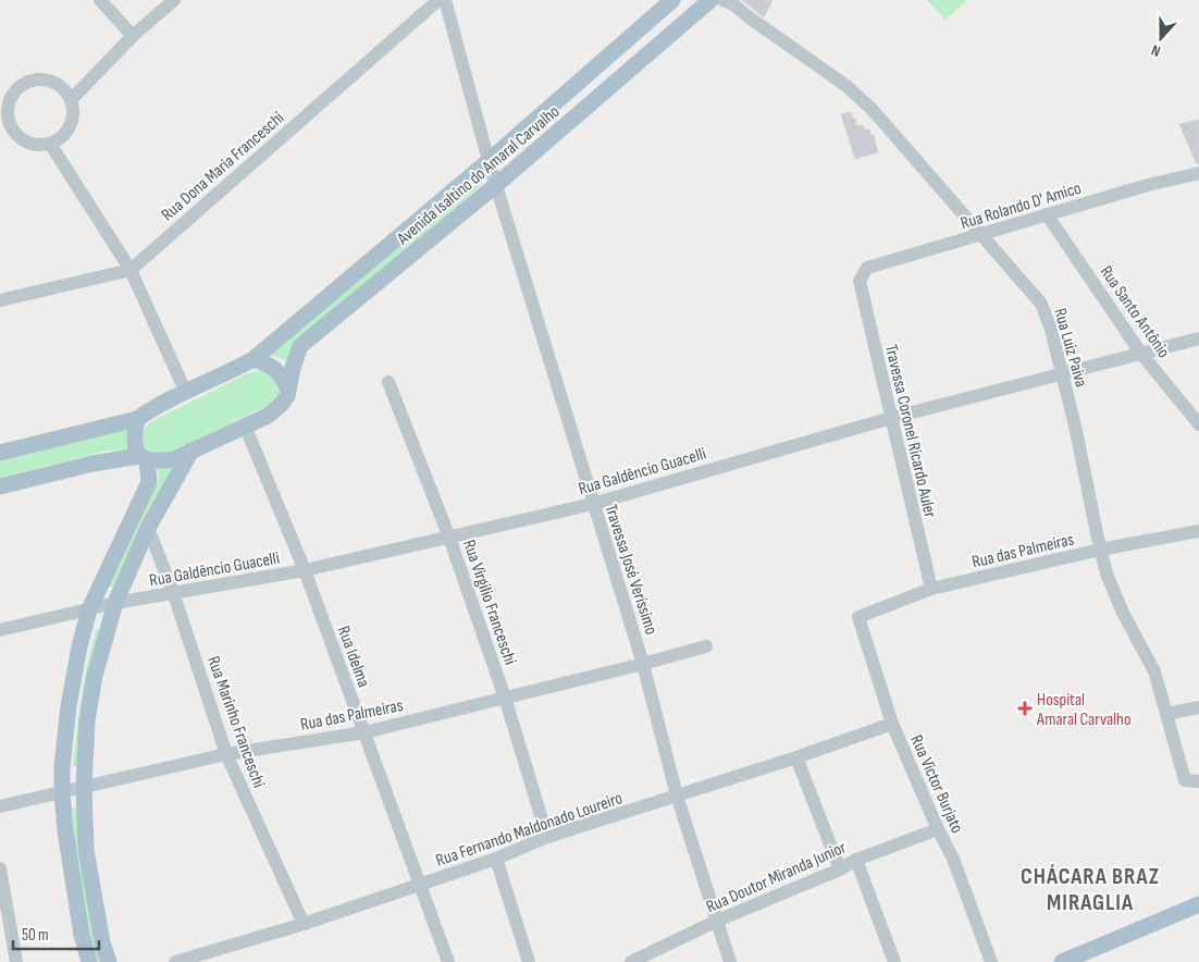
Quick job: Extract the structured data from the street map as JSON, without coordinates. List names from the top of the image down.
{
  "streets": {
    "main road": ["Avenida Isaltino do Amaral Carvalho"],
    "street": [
      "Rua Dona Maria Franceschi",
      "Rua Rolando D' Amico",
      "Rua Santo Antônio",
      "Rua Luiz Paiva",
      "Travessa Coronel Ricardo Auler",
      "Rua Galdêncio Guacelli",
      "Rua das Palmeiras",
      "Travessa José Veríssimo",
      "Rua Virgilio Franceschi",
      "Rua Idelma",
      "Rua Marinho Franceschi",
      "Rua Victor Burjato",
      "Rua Fernando Maldonado Loureiro",
      "Rua Doutor Miranda Junior"
    ]
  },
  "crossings": [
    ["Avenida Isaltino do Amaral Carvalho", "Travessa José Veríssimo"],
    ["Rua Rolando D' Amico", "Rua Santo Antônio"],
    ["Rua Rolando D' Amico", "Rua Luiz Paiva"],
    ["Rua Rolando D' Amico", "Travessa Coronel Ricardo Auler"],
    ["Rua Santo Antônio", "Rua Galdêncio Guacelli"],
    ["Rua Luiz Paiva", "Rua Galdêncio Guacelli"],
    ["Rua Luiz Paiva", "Rua das Palmeiras"],
    ["Travessa Coronel Ricardo Auler", "Rua Galdêncio Guacelli"],
    ["Travessa Coronel Ricardo Auler", "Rua das Palmeiras"],
    ["Rua Galdêncio Guacelli", "Travessa José Veríssimo"],
    ["Rua Galdêncio Guacelli", "Rua Virgilio Franceschi"],
    ["Rua Galdêncio Guacelli", "Rua Idelma"],
    ["Rua Galdêncio Guacelli", "Rua Marinho Franceschi"],
    ["Rua das Palmeiras", "Travessa José Veríssimo"],
    ["Rua das Palmeiras", "Rua Virgilio Franceschi"],
    ["Rua das Palmeiras", "Rua Idelma"],
    ["Rua das Palmeiras", "Rua Marinho Franceschi"],
    ["Rua das Palmeiras", "Rua Victor Burjato"],
    ["Travessa José Veríssimo", "Rua Fernando Maldonado Loureiro"],
    ["Travessa José Veríssimo", "Rua Doutor Miranda Junior"],
    ["Rua Virgilio Franceschi", "Rua Fernando Maldonado Loureiro"],
    ["Rua Idelma", "Rua Fernando Maldonado Loureiro"],
    ["Rua Marinho Franceschi", "Rua Fernando Maldonado Loureiro"],
    ["Rua Victor Burjato", "Rua Fernando Maldonado Loureiro"],
    ["Rua Victor Burjato", "Rua Doutor Miranda Junior"]
  ],
  "districts": ["CHÁCARA BRAZ MIRAGLIA"],
  "places": {
    "health": ["Hospital Amaral Carvalho"]
  },
  "scale_bar": "50 m",
  "north": "bottom"
}
